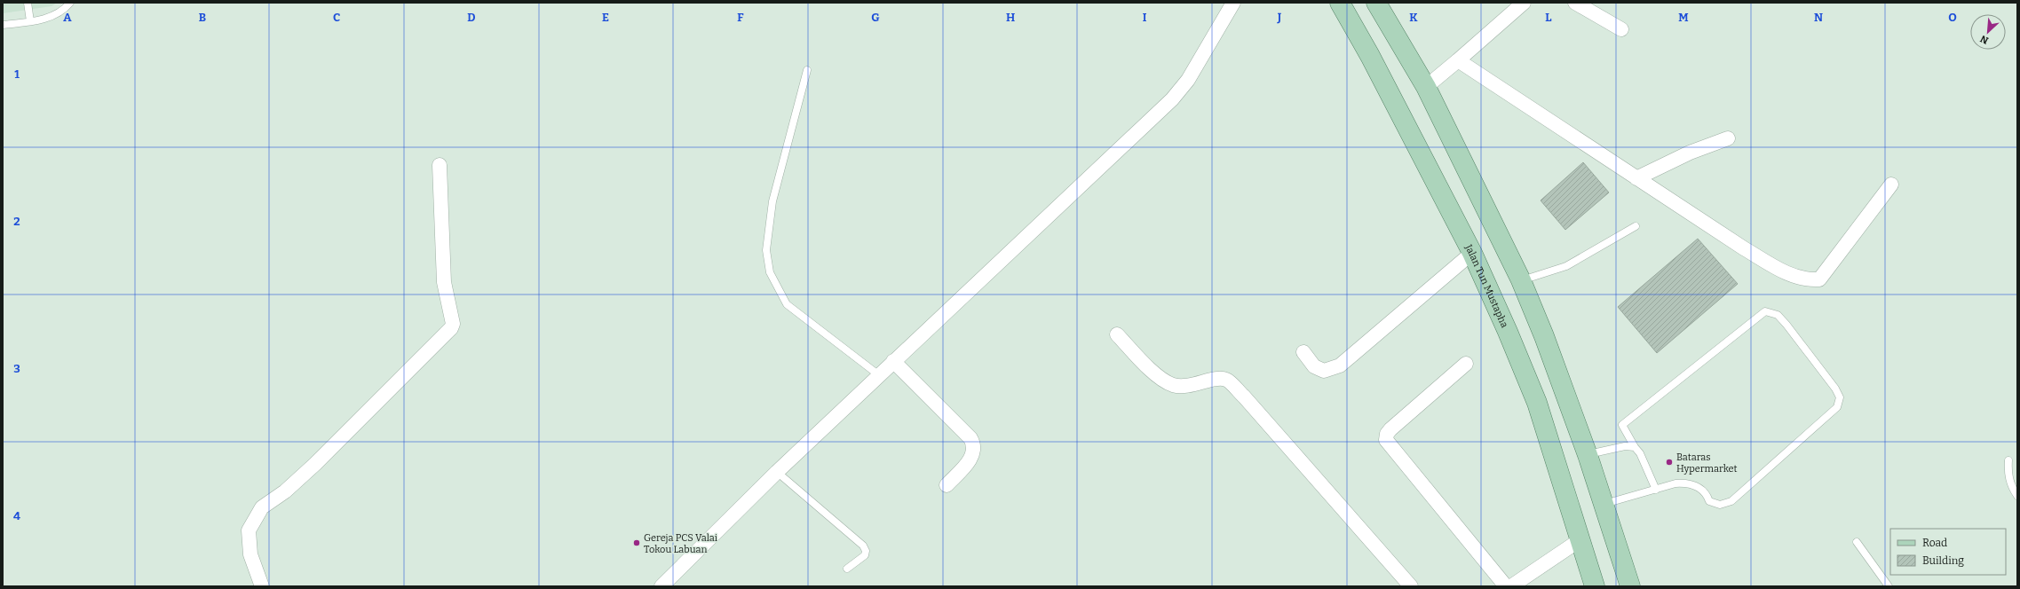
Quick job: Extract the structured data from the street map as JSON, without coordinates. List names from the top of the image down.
{
  "streets": {
    "main road": ["Jalan Tun Mustapha"]
  },
  "places": ["Bataras Hypermarket", "Gereja PCS Valai Tokou Labuan"],
  "legend": ["Road", "Building"],
  "north": "bottom left",
  "grid": {
    "columns": [
      "A",
      "B",
      "C",
      "D",
      "E",
      "F",
      "G",
      "H",
      "I",
      "J",
      "K",
      "L",
      "M",
      "N",
      "O"
    ],
    "rows": [
      "1",
      "2",
      "3",
      "4"
    ]
  }
}
